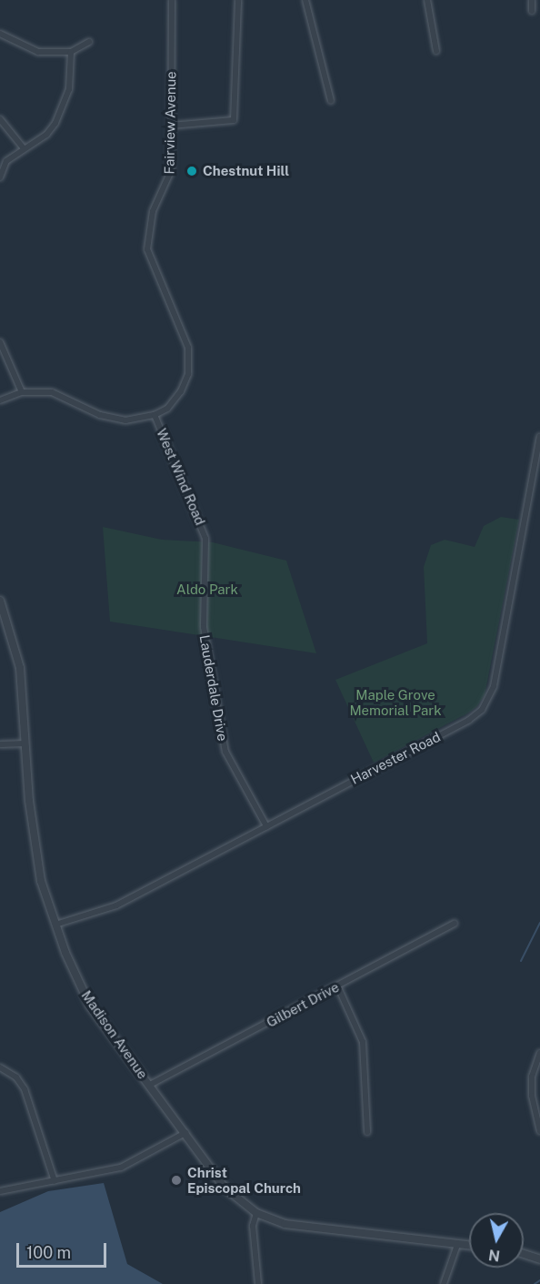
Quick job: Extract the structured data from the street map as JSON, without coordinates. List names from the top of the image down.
{
  "streets": {
    "street": [
      "Fairview Avenue",
      "West Wind Road",
      "Lauderdale Drive",
      "Harvester Road",
      "Gilbert Drive",
      "Madison Avenue"
    ]
  },
  "crossings": [
    ["Fairview Avenue", "West Wind Road"],
    ["West Wind Road", "Lauderdale Drive"],
    ["Lauderdale Drive", "Harvester Road"],
    ["Harvester Road", "Madison Avenue"],
    ["Gilbert Drive", "Madison Avenue"]
  ],
  "parks": ["Aldo Park", "Maple Grove Memorial Park"],
  "places": ["Chestnut Hill", "Christ Episcopal Church"],
  "scale_bar": "100 m",
  "north": "bottom"
}
